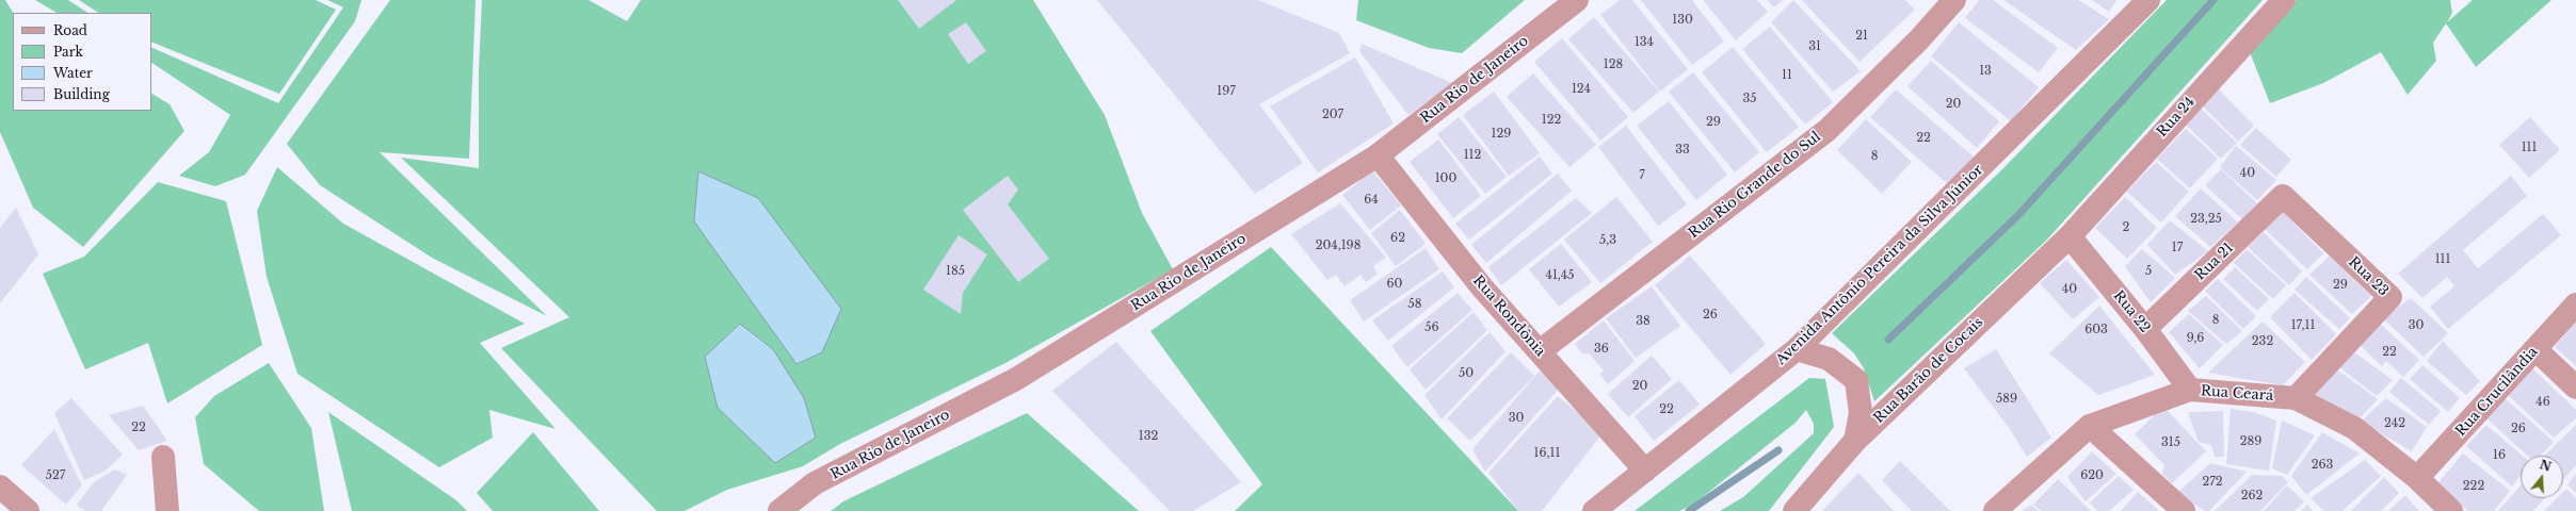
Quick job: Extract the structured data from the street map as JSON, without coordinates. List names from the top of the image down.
{
  "streets": {
    "street": [
      "Rua Rio de Janeiro",
      "Rua 24",
      "Rua Rio Grande do Sul",
      "Rua 21",
      "Avenida Antônio Pereira da Silva Júnior",
      "Rua 23",
      "Rua 22",
      "Rua Rondônia",
      "Rua Barão de Cocais",
      "Rua Crucilândia",
      "Rua Ceará"
    ]
  },
  "crossings": [
    ["Rua Rio de Janeiro", "Rua Rondônia"],
    ["Rua 24", "Rua 22"],
    ["Rua 24", "Rua Barão de Cocais"],
    ["Rua Rio Grande do Sul", "Rua Rondônia"],
    ["Rua 21", "Rua 23"],
    ["Rua 21", "Rua 22"],
    ["Avenida Antônio Pereira da Silva Júnior", "Rua Rondônia"],
    ["Rua 23", "Rua Ceará"],
    ["Rua 22", "Rua Barão de Cocais"],
    ["Rua 22", "Rua Ceará"],
    ["Rua Crucilândia", "Rua Ceará"]
  ],
  "house_numbers": [
    "130",
    "21",
    "134",
    "31",
    "128",
    "13",
    "11",
    "124",
    "197",
    "35",
    "20",
    "207",
    "122",
    "29",
    "129",
    "22",
    "111",
    "33",
    "112",
    "8",
    "40",
    "7",
    "100",
    "64",
    "23,25",
    "2",
    "62",
    "5,3",
    "204,198",
    "17",
    "111",
    "185",
    "5",
    "41,45",
    "60",
    "29",
    "40",
    "58",
    "26",
    "8",
    "38",
    "17,11",
    "30",
    "56",
    "603",
    "9,6",
    "232",
    "36",
    "22",
    "50",
    "20",
    "589",
    "46",
    "22",
    "30",
    "242",
    "22",
    "26",
    "132",
    "289",
    "315",
    "16,11",
    "16",
    "263",
    "527",
    "620",
    "272",
    "222",
    "262"
  ],
  "legend": [
    "Road",
    "Park",
    "Water",
    "Building"
  ],
  "north": "top"
}
